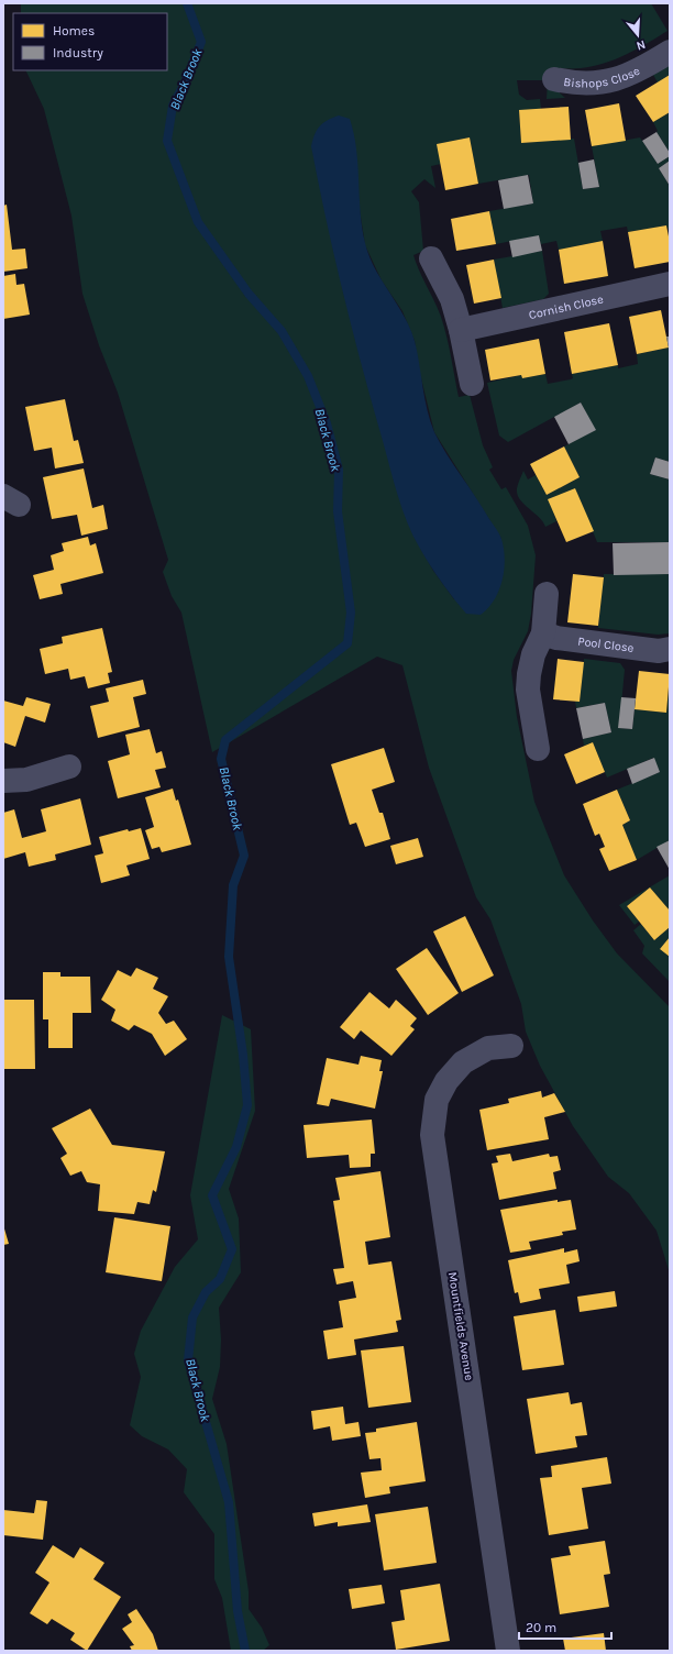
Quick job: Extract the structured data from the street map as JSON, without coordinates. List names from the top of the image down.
{
  "streets": {
    "street": [
      "Bishops Close",
      "Cornish Close",
      "Pool Close",
      "Mountfields Avenue"
    ]
  },
  "water": ["Black Brook"],
  "legend": ["Homes", "Industry"],
  "scale_bar": "20 m",
  "north": "bottom"
}
